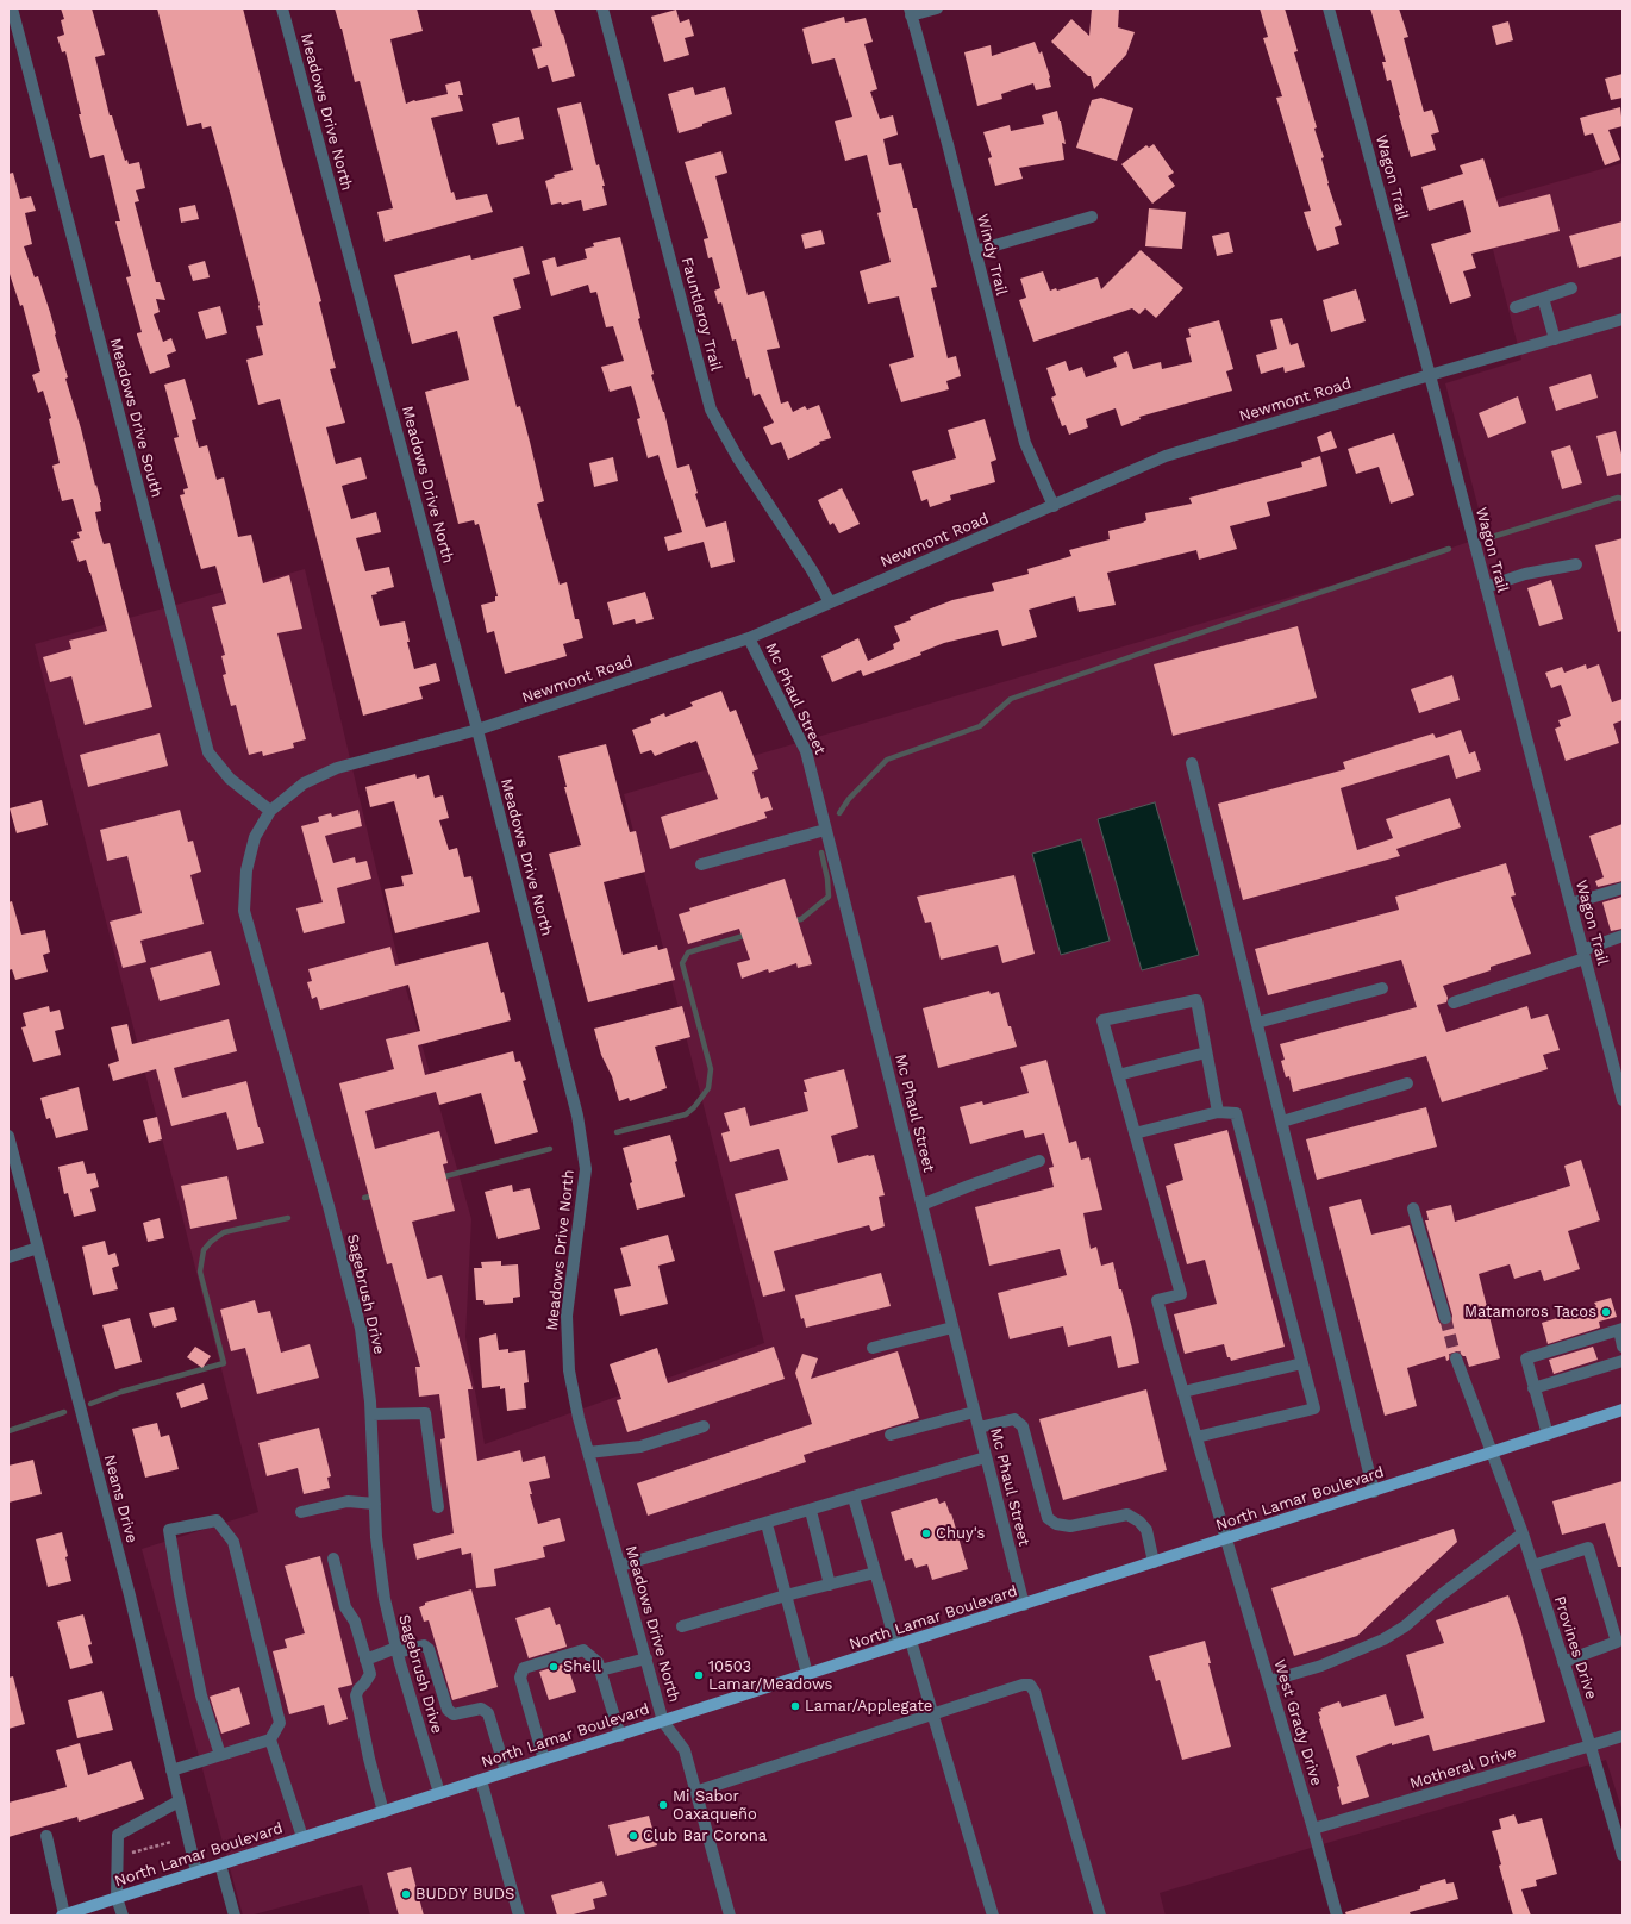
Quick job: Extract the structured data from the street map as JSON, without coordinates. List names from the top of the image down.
{
  "streets": {
    "main road": ["North Lamar Boulevard"],
    "street": [
      "Meadows Drive North",
      "Wagon Trail",
      "Windy Trail",
      "Fauntleroy Trail",
      "Newmont Road",
      "Meadows Drive South",
      "Mc Phaul Street",
      "Sagebrush Drive",
      "Neans Drive",
      "Provines Drive",
      "West Grady Drive",
      "Motheral Drive"
    ]
  },
  "crossings": [
    ["Meadows Drive North", "Newmont Road"],
    ["Meadows Drive North", "North Lamar Boulevard"],
    ["Wagon Trail", "Newmont Road"],
    ["Windy Trail", "Newmont Road"],
    ["Fauntleroy Trail", "Newmont Road"],
    ["Newmont Road", "Meadows Drive South"],
    ["Newmont Road", "Mc Phaul Street"],
    ["Newmont Road", "Sagebrush Drive"],
    ["Meadows Drive South", "Sagebrush Drive"],
    ["Mc Phaul Street", "North Lamar Boulevard"],
    ["Sagebrush Drive", "North Lamar Boulevard"],
    ["Neans Drive", "North Lamar Boulevard"],
    ["North Lamar Boulevard", "Provines Drive"],
    ["North Lamar Boulevard", "West Grady Drive"],
    ["Provines Drive", "Motheral Drive"],
    ["West Grady Drive", "Motheral Drive"]
  ],
  "places": [
    "Matamoros Tacos",
    "Chuy's",
    "Shell",
    "10503 Lamar/Meadows",
    "Lamar/Applegate",
    "Mi Sabor Oaxaqueño",
    "Club Bar Corona",
    "BUDDY BUDS"
  ]
}
